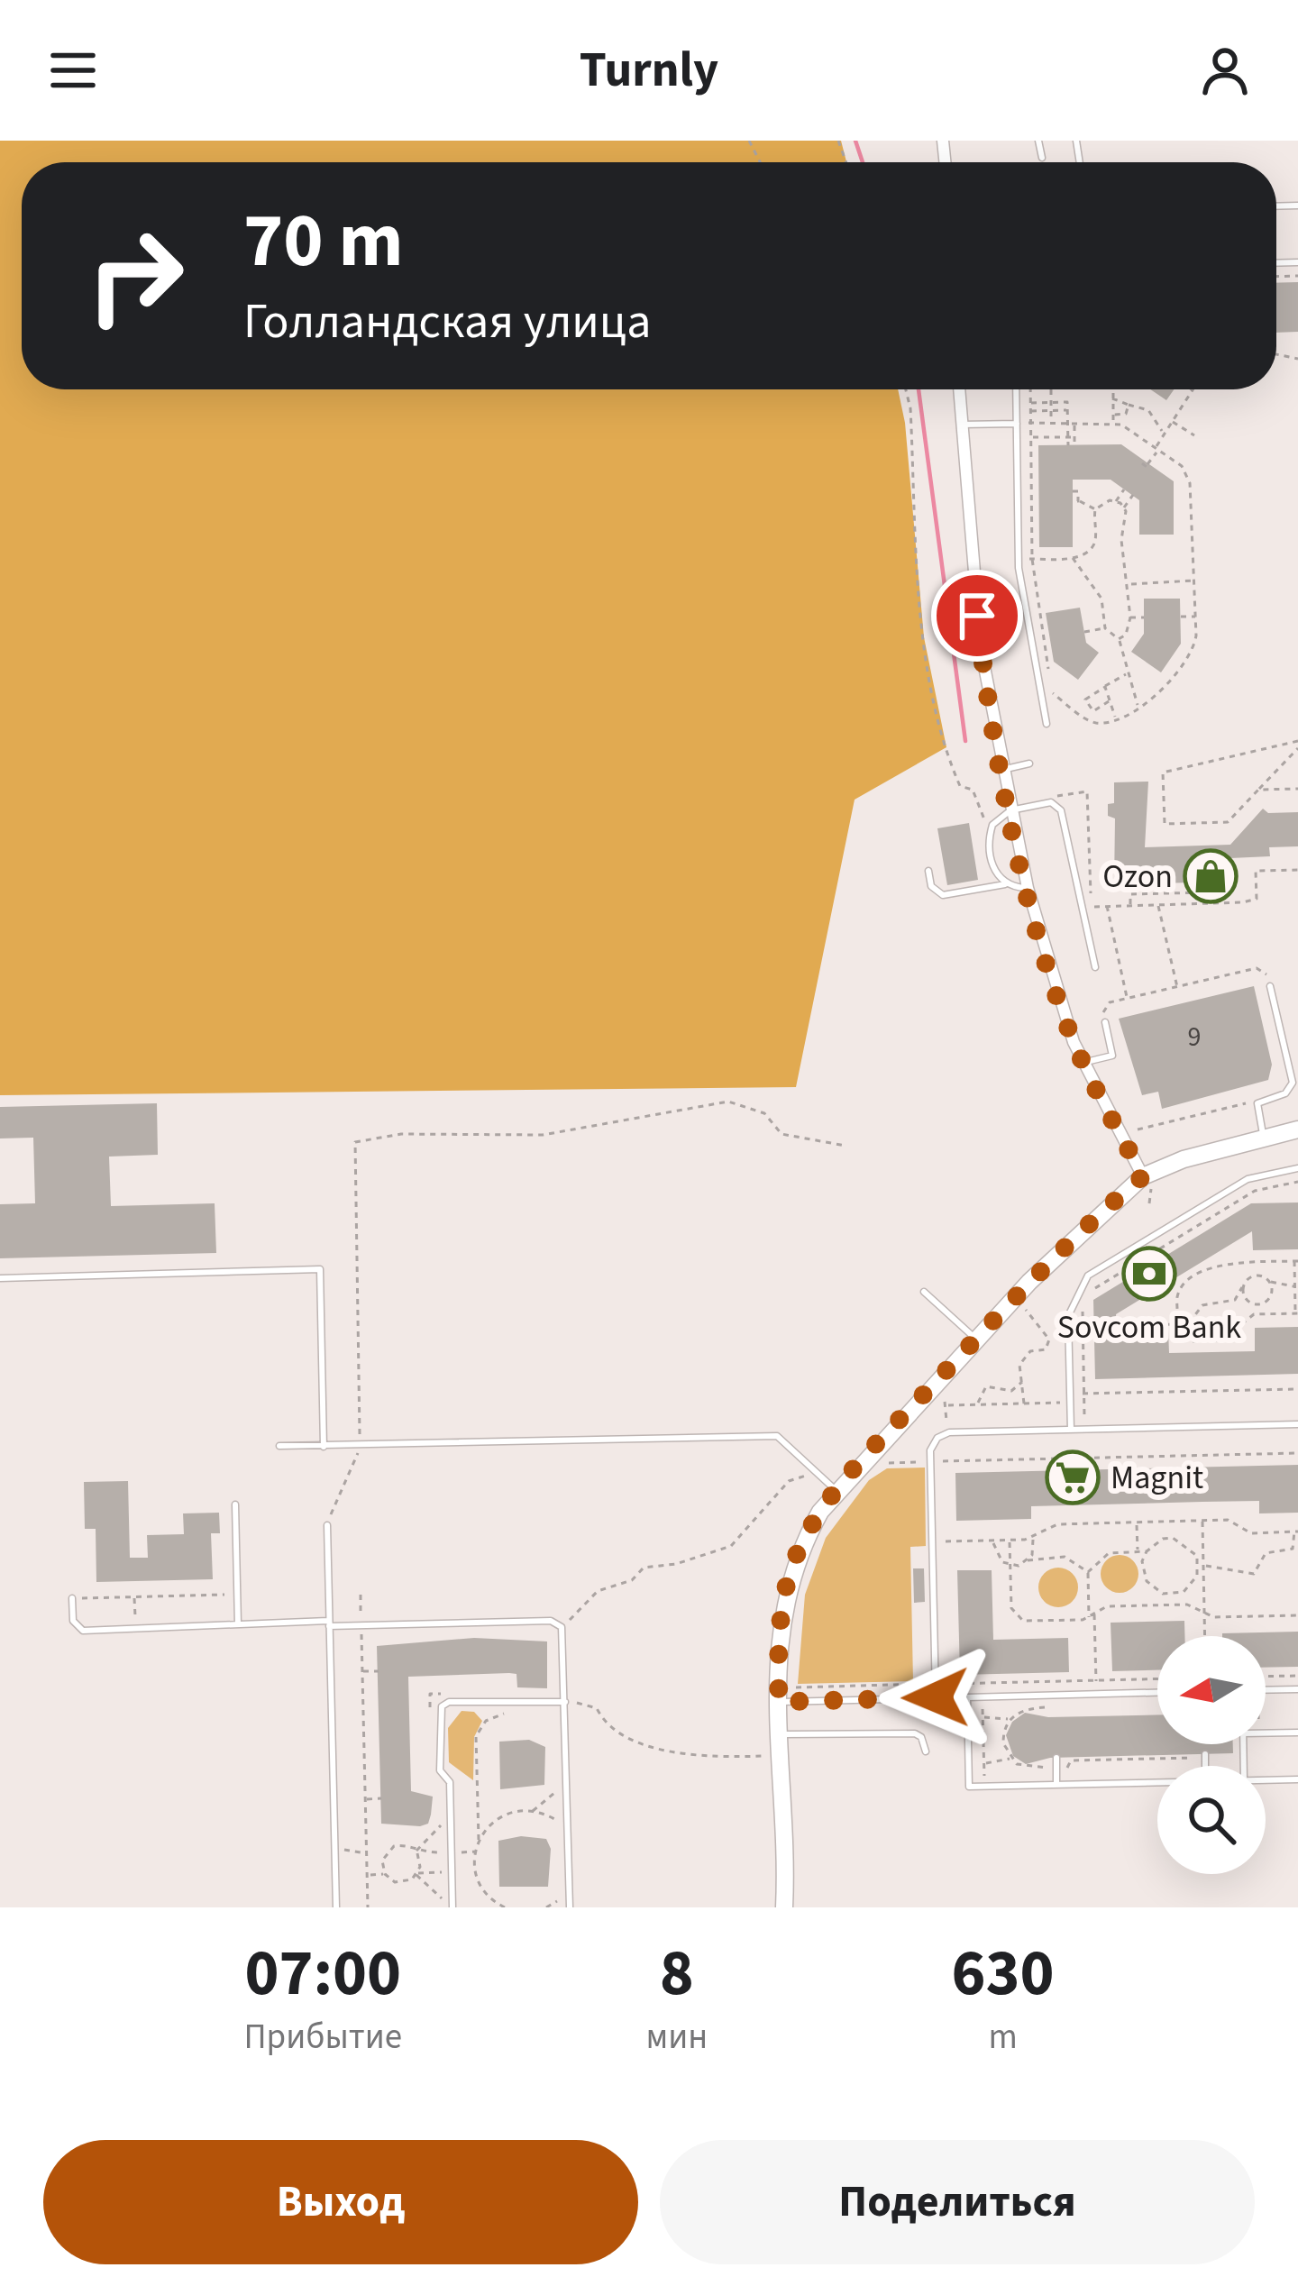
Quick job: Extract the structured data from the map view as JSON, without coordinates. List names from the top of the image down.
{
  "places": {
    "shop": ["Ozon"],
    "bank": ["Sovcom Bank"],
    "supermarket": ["Magnit"]
  },
  "house_numbers": ["9"],
  "north": "left",
  "page": {
    "header": "Turnly",
    "turn": ["70 m", "Голландская улица"],
    "eta": [
      "07:00",
      "Прибытие",
      "8",
      "мин",
      "630",
      "m"
    ],
    "buttons": ["Выход", "Поделиться"]
  }
}
